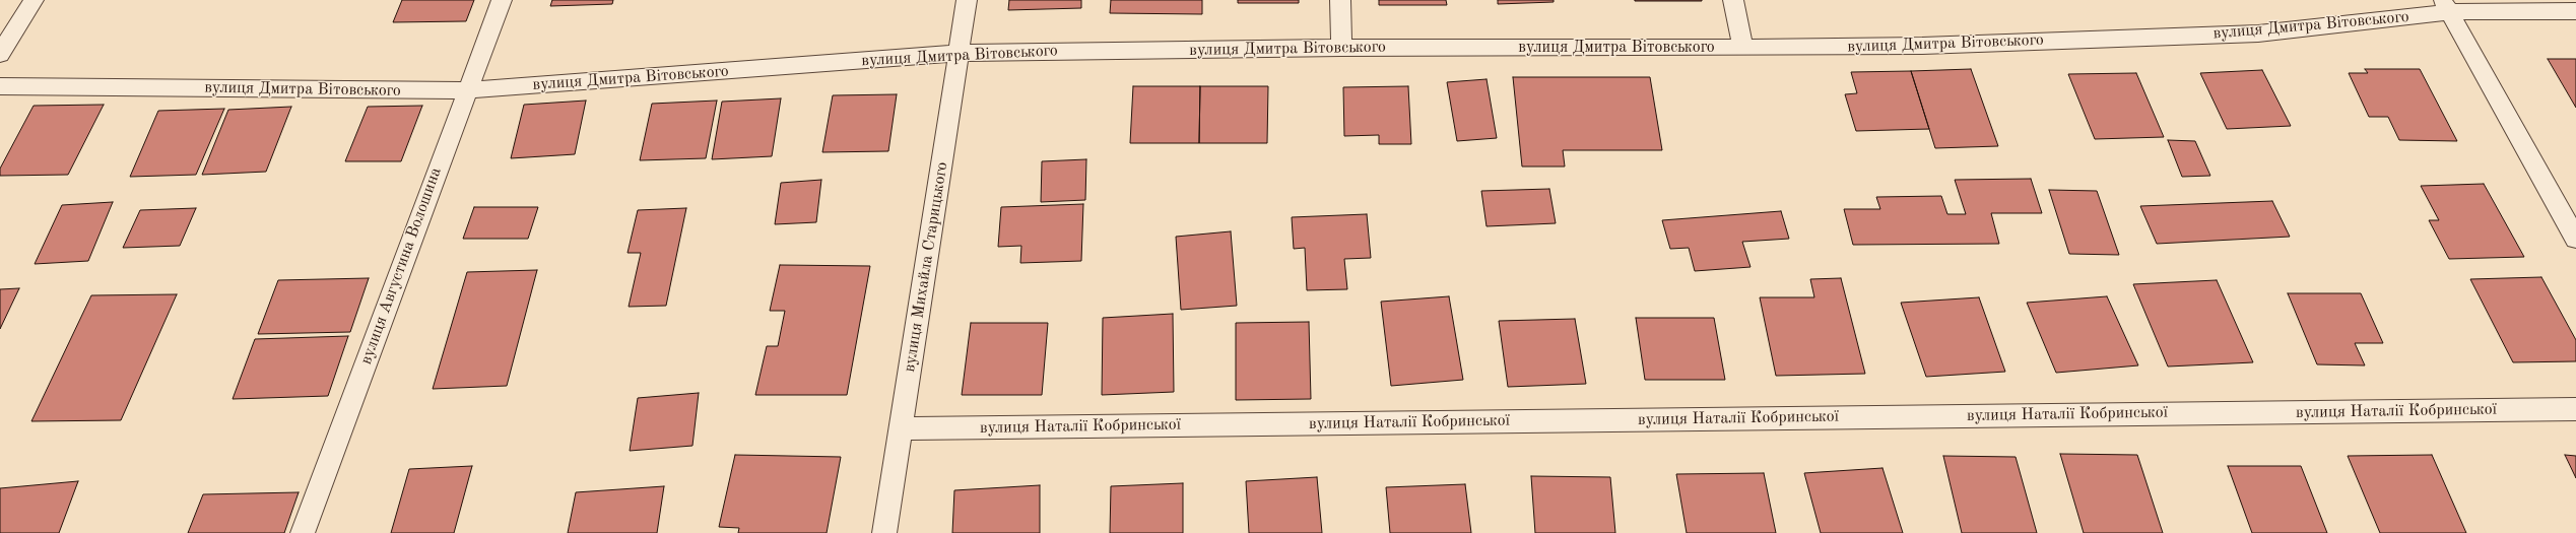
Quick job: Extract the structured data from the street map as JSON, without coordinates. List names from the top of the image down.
{
  "streets": {
    "street": [
      "вулиця Дмитра Вітовського",
      "вулиця Августина Волошина",
      "вулиця Михайла Старицького",
      "вулиця Наталії Кобринської"
    ]
  },
  "crossings": [
    ["вулиця Дмитра Вітовського", "вулиця Августина Волошина"],
    ["вулиця Дмитра Вітовського", "вулиця Михайла Старицького"],
    ["вулиця Михайла Старицького", "вулиця Наталії Кобринської"]
  ]
}
